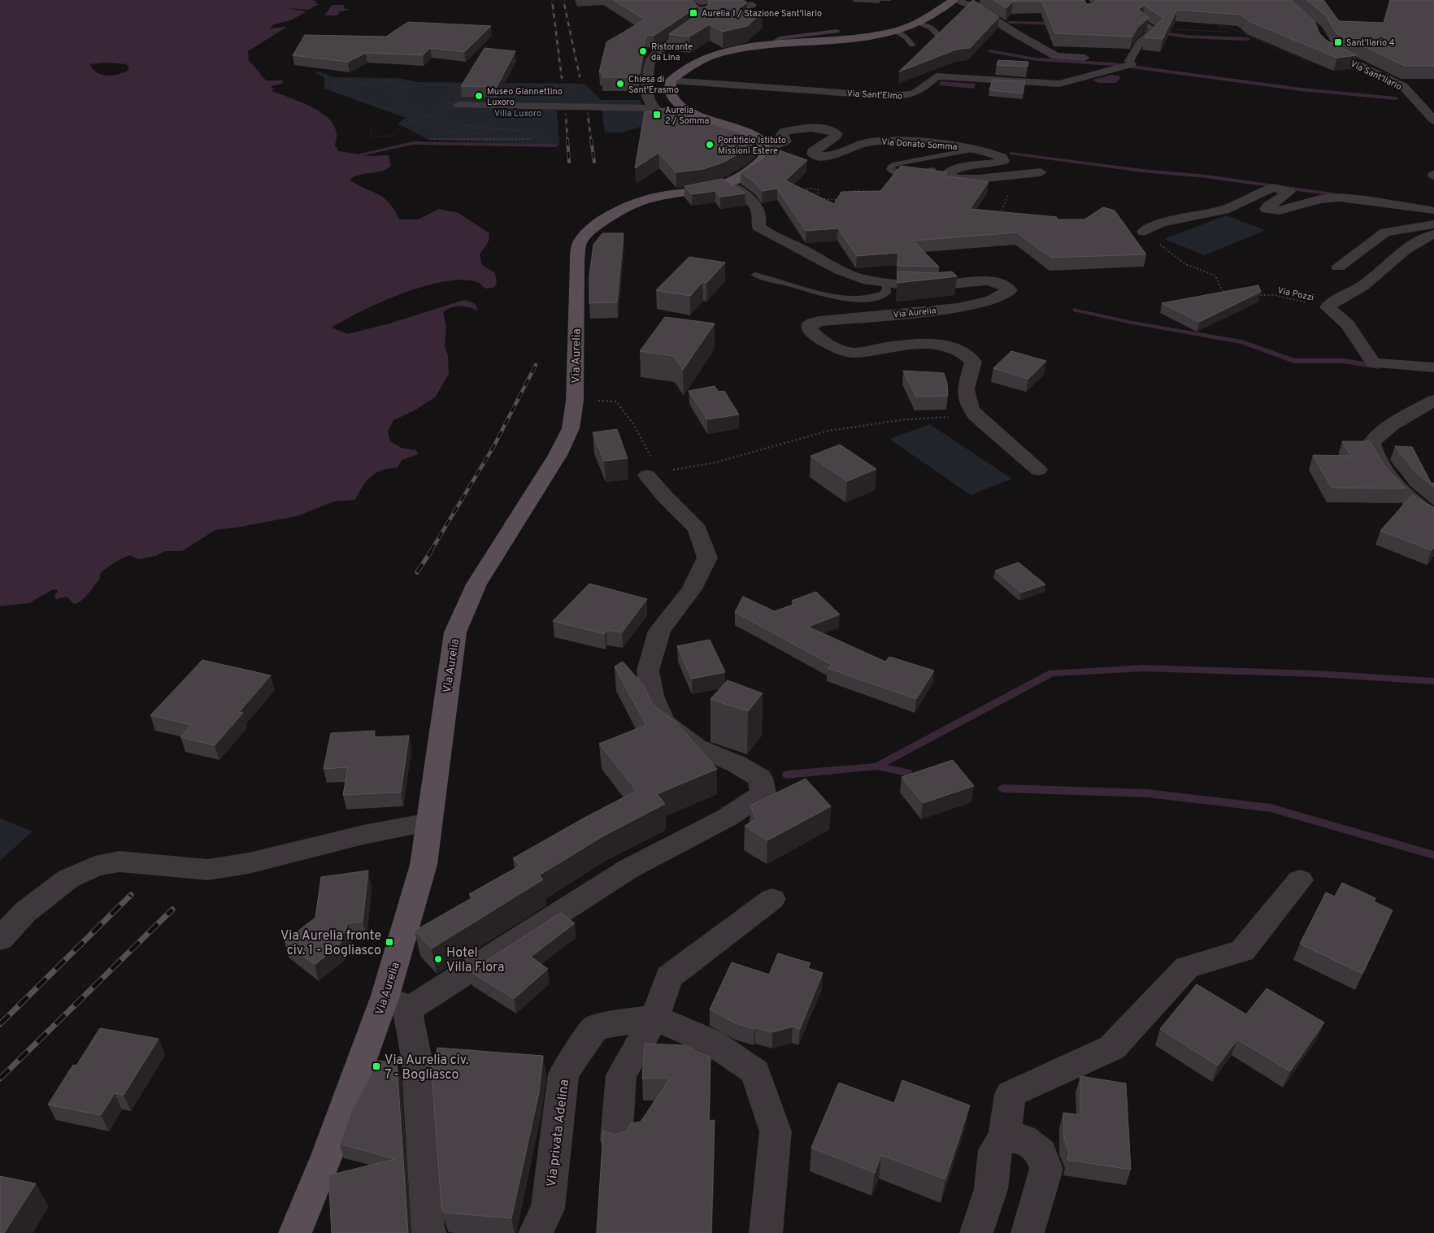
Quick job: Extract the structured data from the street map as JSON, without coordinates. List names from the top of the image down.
{
  "streets": {
    "main road": ["Via Aurelia"],
    "street": [
      "Via Sant'Ilario",
      "Via Sant'Elmo",
      "Via Donato Somma",
      "Via privata Adelina"
    ],
    "path": ["Via Pozzi"]
  },
  "crossings": [
    ["Via Donato Somma", "Via Aurelia"]
  ],
  "parks": ["Villa Luxoro"],
  "places": {
    "transit": [
      "Aurelia 1 / Stazione Sant'Ilario",
      "Sant'Ilario 4",
      "Aurelia 2 / Somma",
      "Via Aurelia fronte civ. 1 - Bogliasco",
      "Via Aurelia civ. 7 - Bogliasco"
    ],
    "other": [
      "Ristorante da Lina",
      "Chiesa di Sant'Erasmo",
      "Museo Giannettino Luxoro",
      "Pontificio Istituto Missioni Estere",
      "Hotel Villa Flora"
    ]
  }
}
